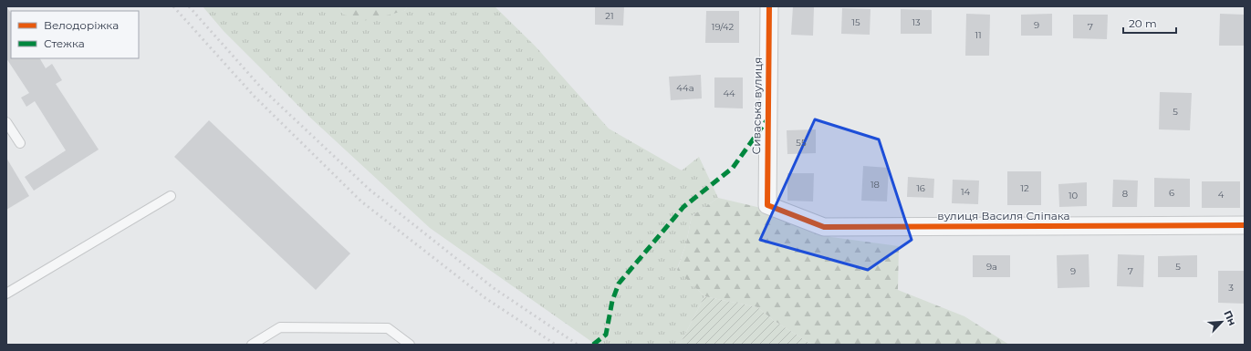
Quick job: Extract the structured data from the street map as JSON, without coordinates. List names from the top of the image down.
{
  "streets": {
    "street": ["Сиваська вулиця", "вулиця Василя Сліпака"]
  },
  "crossings": [
    ["Сиваська вулиця", "вулиця Василя Сліпака"]
  ],
  "house_numbers": [
    "21",
    "15",
    "13",
    "9",
    "19/42",
    "7",
    "11",
    "44а",
    "44",
    "5",
    "55",
    "18",
    "16",
    "12",
    "14",
    "6",
    "8",
    "4",
    "10",
    "9а",
    "5",
    "9",
    "7",
    "3"
  ],
  "legend": ["Велодоріжка", "Стежка"],
  "scale_bar": "20 m",
  "north": "top right"
}
